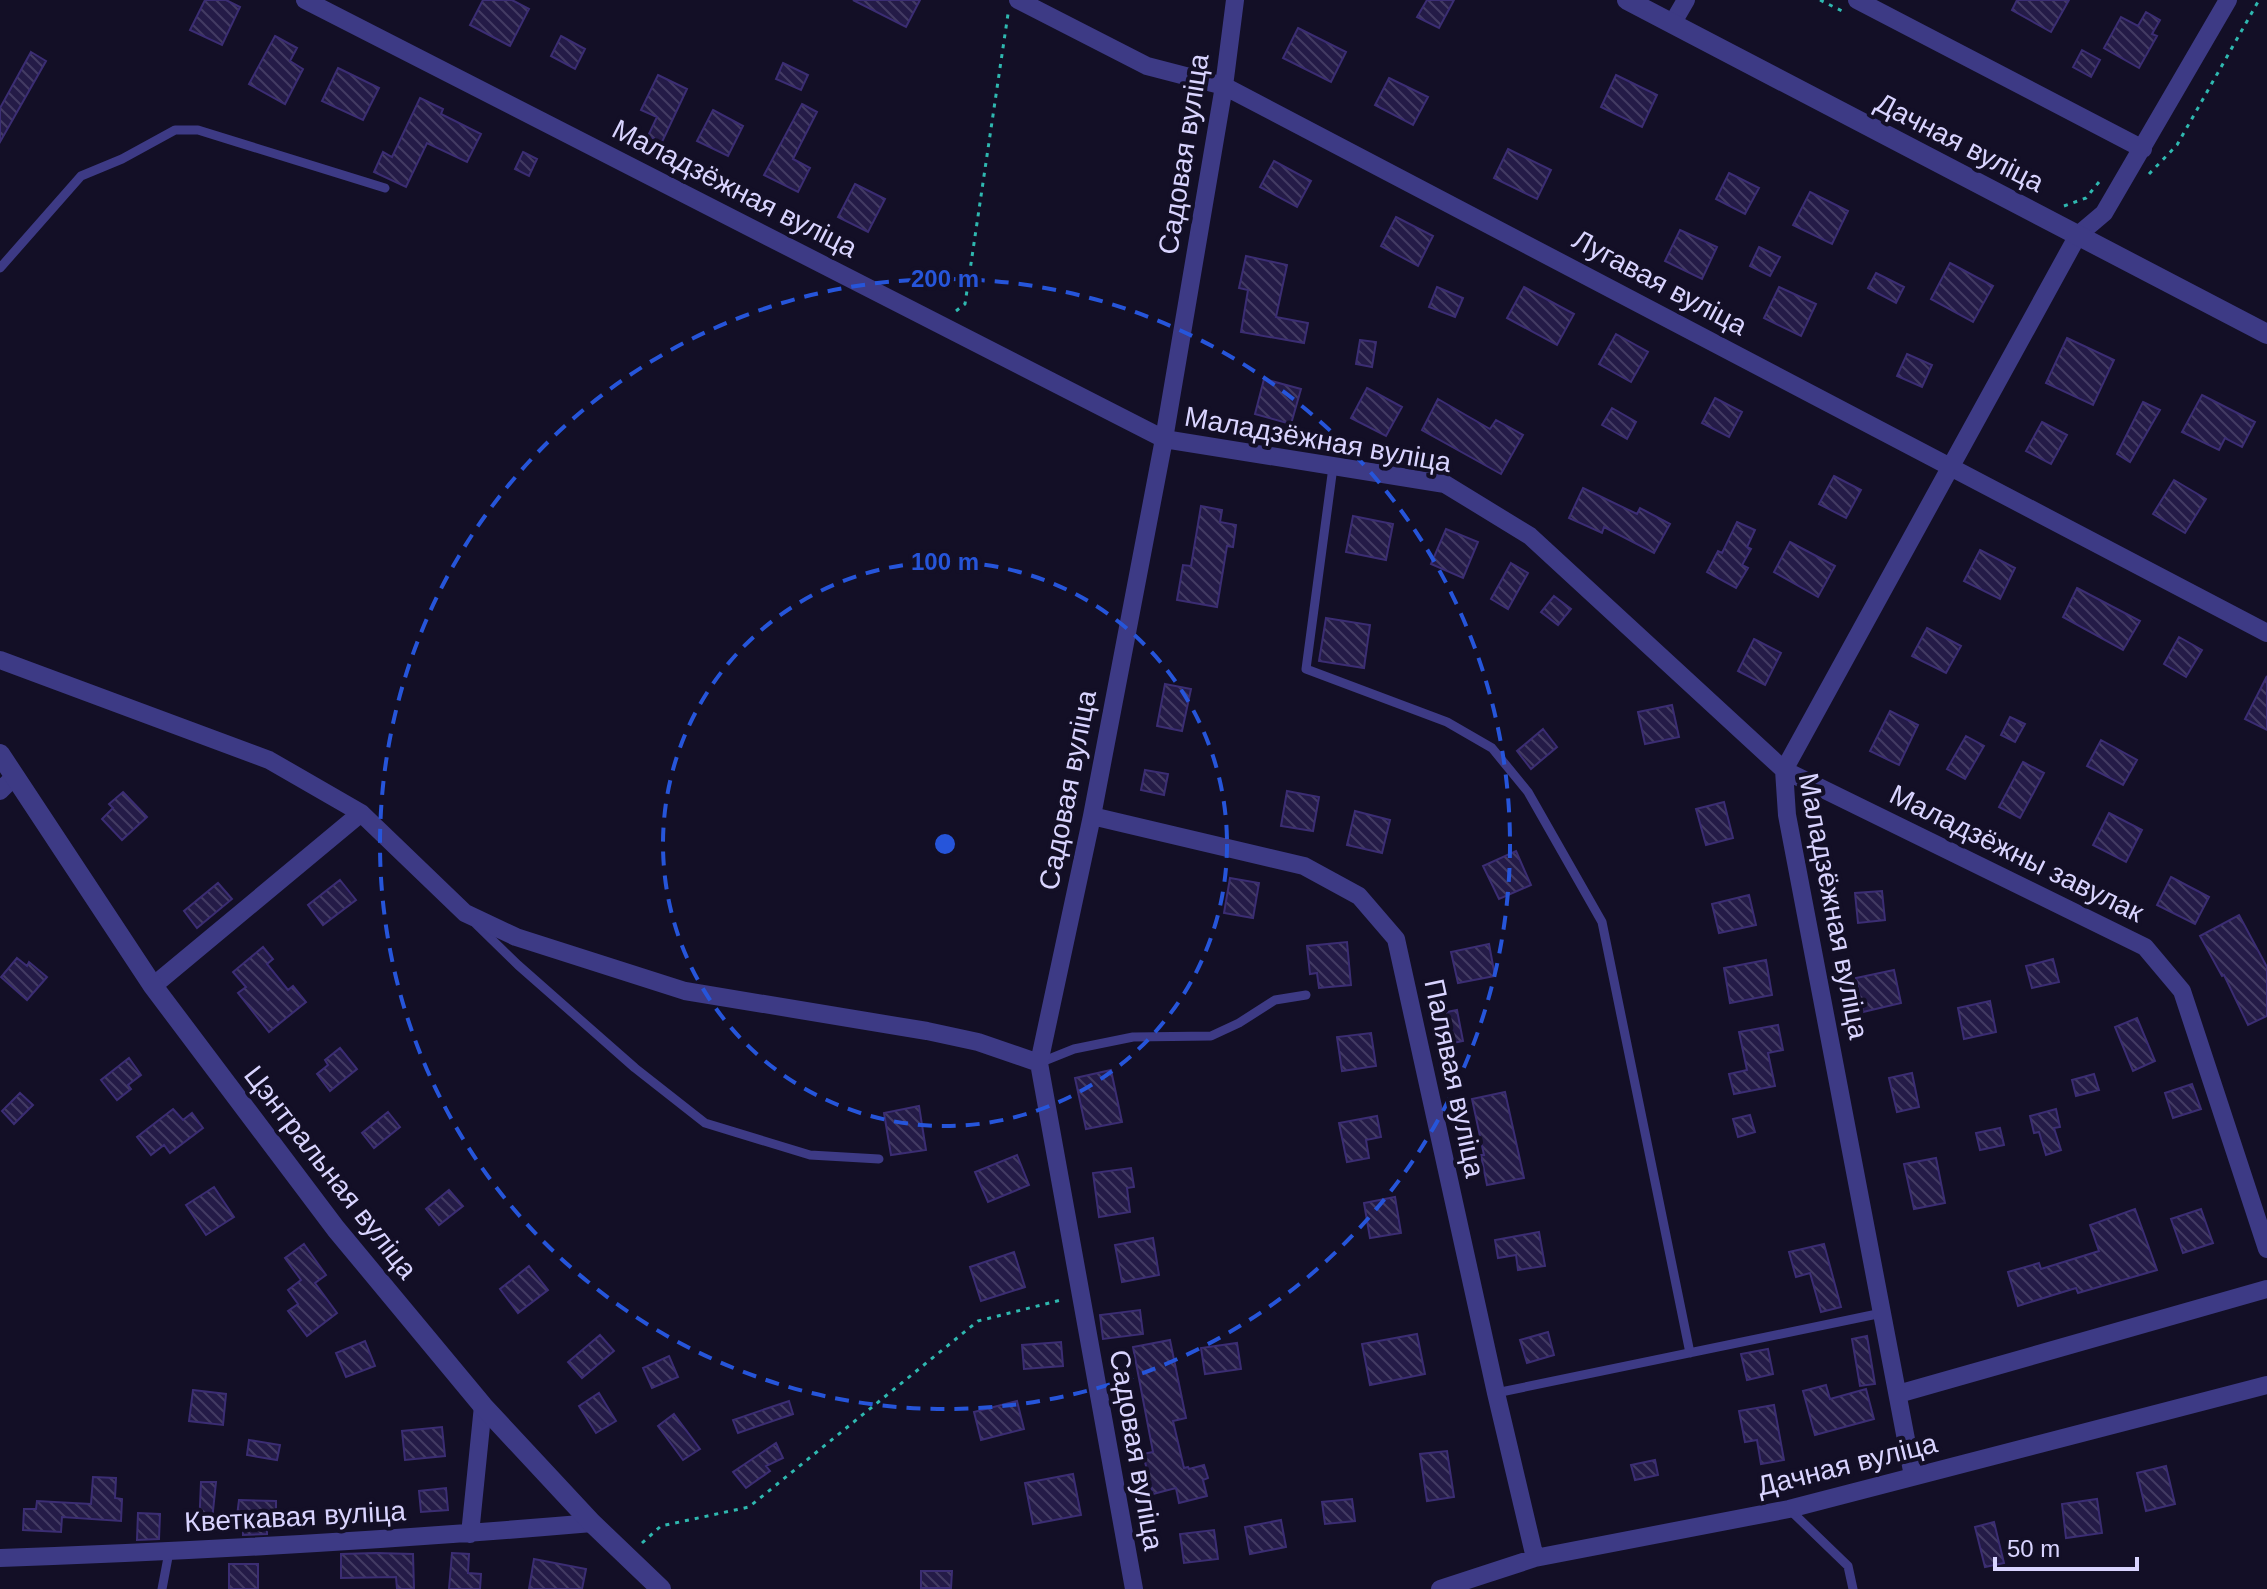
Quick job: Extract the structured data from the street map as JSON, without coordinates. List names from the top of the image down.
{
  "streets": {
    "street": [
      "Дачная вуліца",
      "Садовая вуліца",
      "Маладзёжная вуліца",
      "Лугавая вуліца",
      "Маладзёжны завулак",
      "Палявая вуліца",
      "Цэнтральная вуліца",
      "Кветкавая вуліца"
    ]
  },
  "crossings": [
    ["Дачная вуліца", "Маладзёжная вуліца"],
    ["Дачная вуліца", "Палявая вуліца"],
    ["Садовая вуліца", "Маладзёжная вуліца"],
    ["Садовая вуліца", "Лугавая вуліца"],
    ["Садовая вуліца", "Палявая вуліца"],
    ["Маладзёжная вуліца", "Маладзёжны завулак"],
    ["Цэнтральная вуліца", "Кветкавая вуліца"]
  ],
  "scale_bar": "50 m",
  "rings": ["200 m", "100 m"]
}
